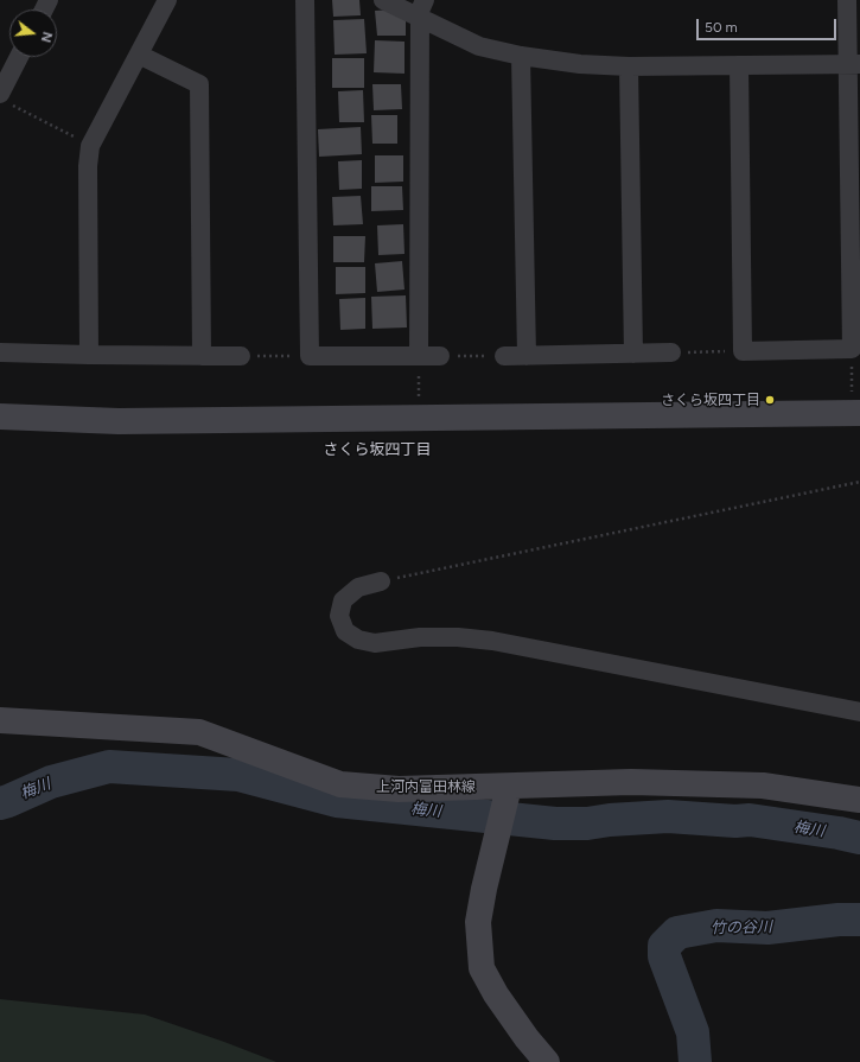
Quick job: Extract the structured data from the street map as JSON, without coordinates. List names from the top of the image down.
{
  "streets": {
    "street": ["上河内富田林線"]
  },
  "districts": ["さくら坂四丁目"],
  "water": ["梅川", "竹の谷川"],
  "places": ["さくら坂四丁目"],
  "scale_bar": "50 m",
  "north": "right"
}
